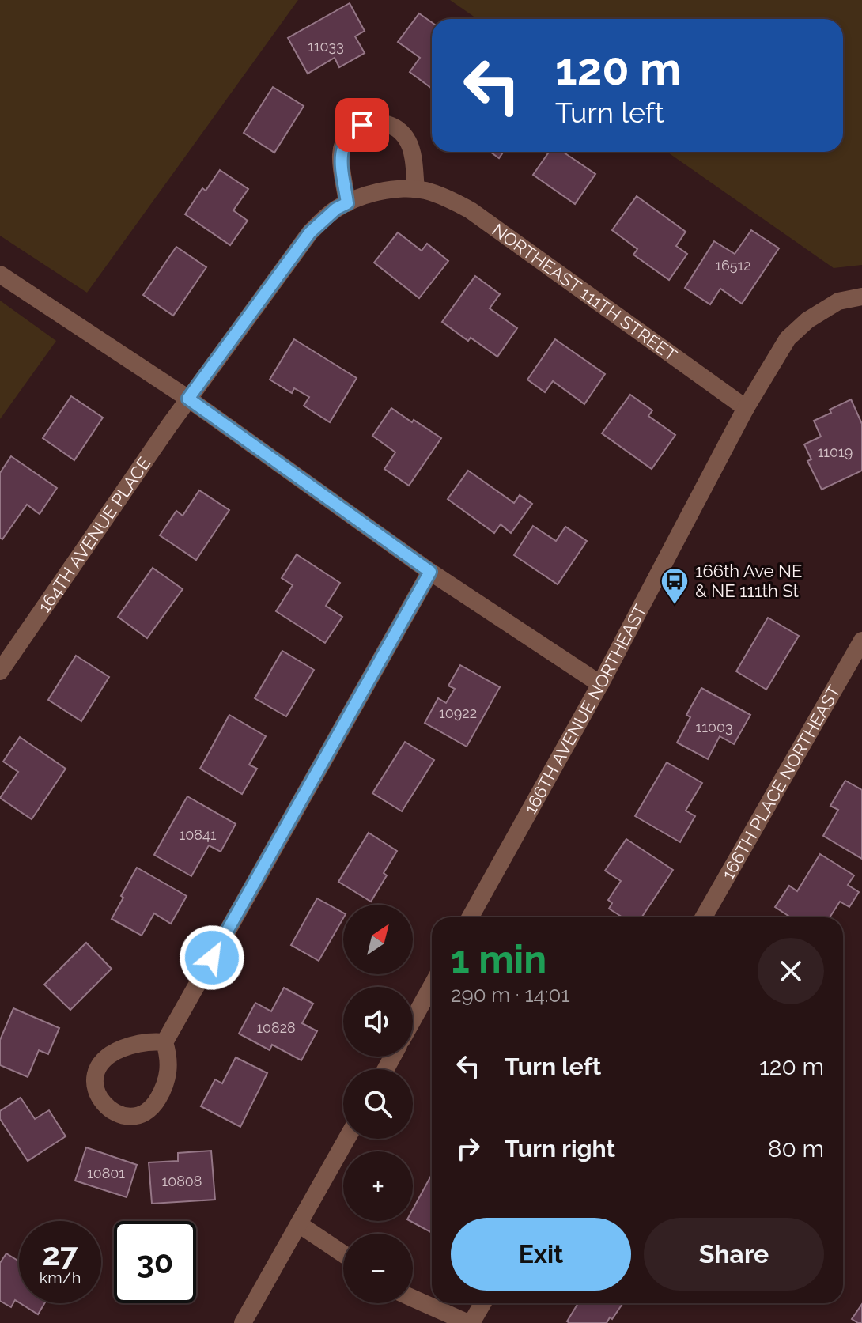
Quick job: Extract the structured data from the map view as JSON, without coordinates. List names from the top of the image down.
{
  "streets": {
    "street": [
      "NORTHEAST 111TH STREET",
      "164TH AVENUE PLACE",
      "166TH AVENUE NORTHEAST",
      "166TH PLACE NORTHEAST"
    ]
  },
  "crossings": [
    ["NORTHEAST 111TH STREET", "164TH AVENUE PLACE"],
    ["NORTHEAST 111TH STREET", "166TH AVENUE NORTHEAST"]
  ],
  "places": {
    "bus stop": ["166th Ave NE & NE 111th St"]
  },
  "house_numbers": [
    "11033",
    "16512",
    "11019",
    "10922",
    "11003",
    "10841",
    "10828",
    "10801",
    "10808"
  ],
  "north": "top right",
  "page": {
    "turn": ["120 m", "Turn left"],
    "map_buttons": ["+", "−"],
    "heading": ["1 min", "290 m · 14:01"],
    "list": [
      {
        "name": "Turn left",
        "value": "120 m"
      },
      {
        "name": "Turn right",
        "value": "80 m"
      }
    ],
    "buttons": ["Exit", "Share"],
    "speed": "27 km/h",
    "limit": "30"
  }
}
